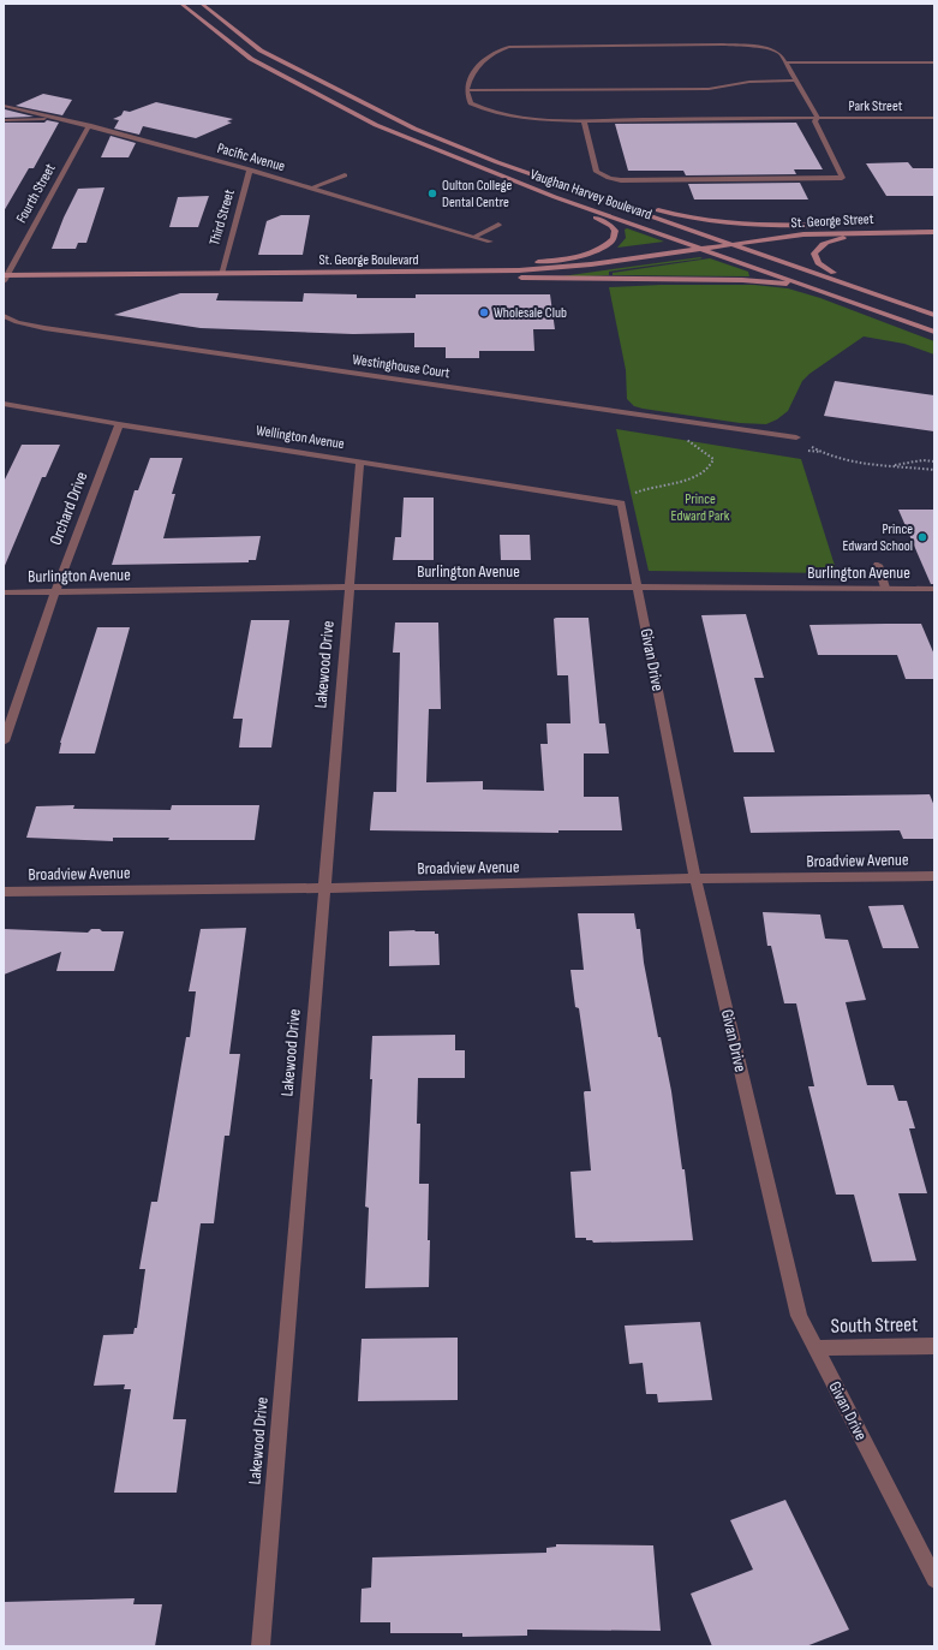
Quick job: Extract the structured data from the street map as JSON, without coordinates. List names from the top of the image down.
{
  "streets": {
    "main road": ["Vaughan Harvey Boulevard", "St. George Street", "St. George Boulevard"],
    "street": [
      "Park Street",
      "Pacific Avenue",
      "Fourth Street",
      "Third Street",
      "Westinghouse Court",
      "Wellington Avenue",
      "Orchard Drive",
      "Burlington Avenue",
      "Givan Drive",
      "Lakewood Drive",
      "Broadview Avenue",
      "South Street"
    ]
  },
  "crossings": [
    ["Pacific Avenue", "Fourth Street"],
    ["Pacific Avenue", "Third Street"],
    ["Fourth Street", "St. George Boulevard"],
    ["Vaughan Harvey Boulevard", "St. George Street"],
    ["Vaughan Harvey Boulevard", "St. George Boulevard"],
    ["Third Street", "St. George Boulevard"],
    ["St. George Street", "St. George Boulevard"],
    ["Wellington Avenue", "Orchard Drive"],
    ["Wellington Avenue", "Givan Drive"],
    ["Wellington Avenue", "Lakewood Drive"],
    ["Orchard Drive", "Burlington Avenue"],
    ["Burlington Avenue", "Givan Drive"],
    ["Burlington Avenue", "Lakewood Drive"],
    ["Givan Drive", "Broadview Avenue"],
    ["Givan Drive", "South Street"],
    ["Lakewood Drive", "Broadview Avenue"]
  ],
  "parks": ["Prince Edward Park"],
  "places": ["Oulton College Dental Centre", "Wholesale Club", "Prince Edward School"]
}
